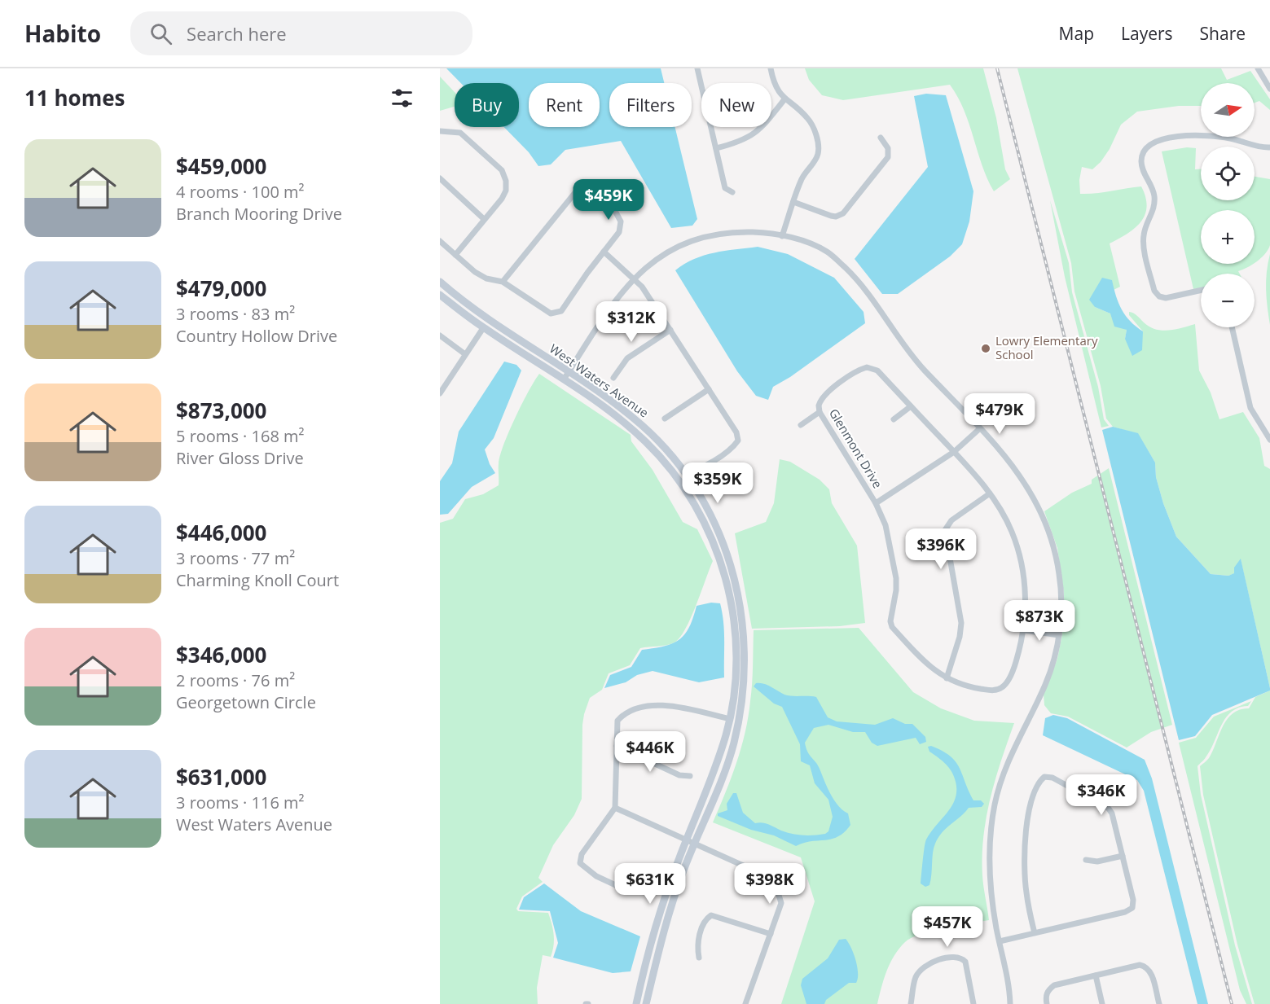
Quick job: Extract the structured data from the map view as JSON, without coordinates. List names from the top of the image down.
{
  "streets": {
    "street": ["West Waters Avenue", "Glenmont Drive"]
  },
  "places": ["Lowry Elementary School"],
  "north": "right",
  "page": {
    "header": "Habito",
    "search": "Search here",
    "nav": ["Map", "Layers", "Share"],
    "heading": "11 homes",
    "map_buttons": ["+", "−"],
    "chip": [
      "Buy",
      "Rent",
      "Filters",
      "New"
    ],
    "list": [
      {
        "name": "$459,000",
        "note": "4 rooms · 100 m² · Branch Mooring Drive"
      },
      {
        "name": "$479,000",
        "note": "3 rooms · 83 m² · Country Hollow Drive"
      },
      {
        "name": "$873,000",
        "note": "5 rooms · 168 m² · River Gloss Drive"
      },
      {
        "name": "$446,000",
        "note": "3 rooms · 77 m² · Charming Knoll Court"
      },
      {
        "name": "$346,000",
        "note": "2 rooms · 76 m² · Georgetown Circle"
      },
      {
        "name": "$631,000",
        "note": "3 rooms · 116 m² · West Waters Avenue"
      }
    ],
    "price": [
      "$459K",
      "$312K",
      "$479K",
      "$359K",
      "$396K",
      "$873K",
      "$446K",
      "$346K",
      "$631K",
      "$398K",
      "$457K"
    ]
  }
}
